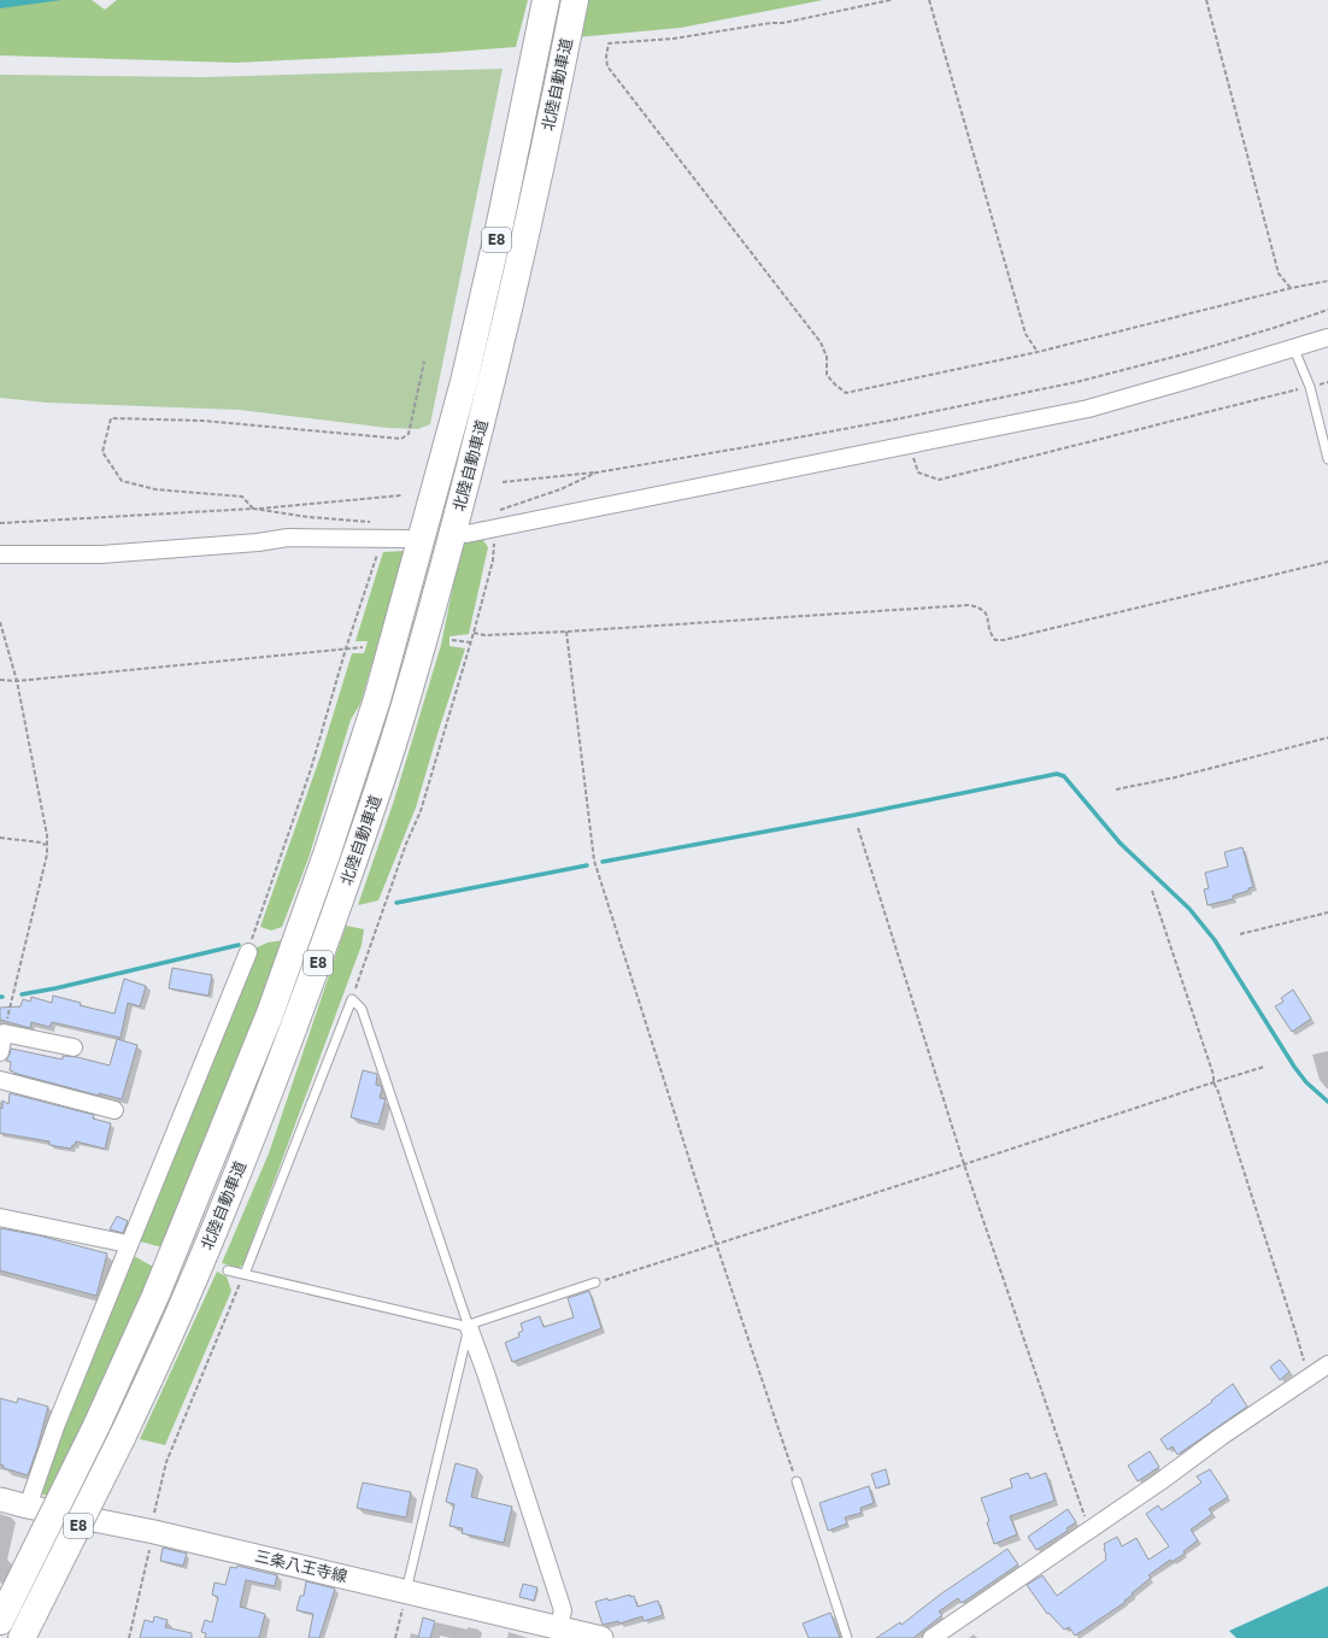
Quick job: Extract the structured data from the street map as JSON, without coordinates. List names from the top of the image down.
{
  "streets": {
    "highway": ["北陸自動車道", "E8"],
    "main road": ["三条八王寺線"]
  }
}
